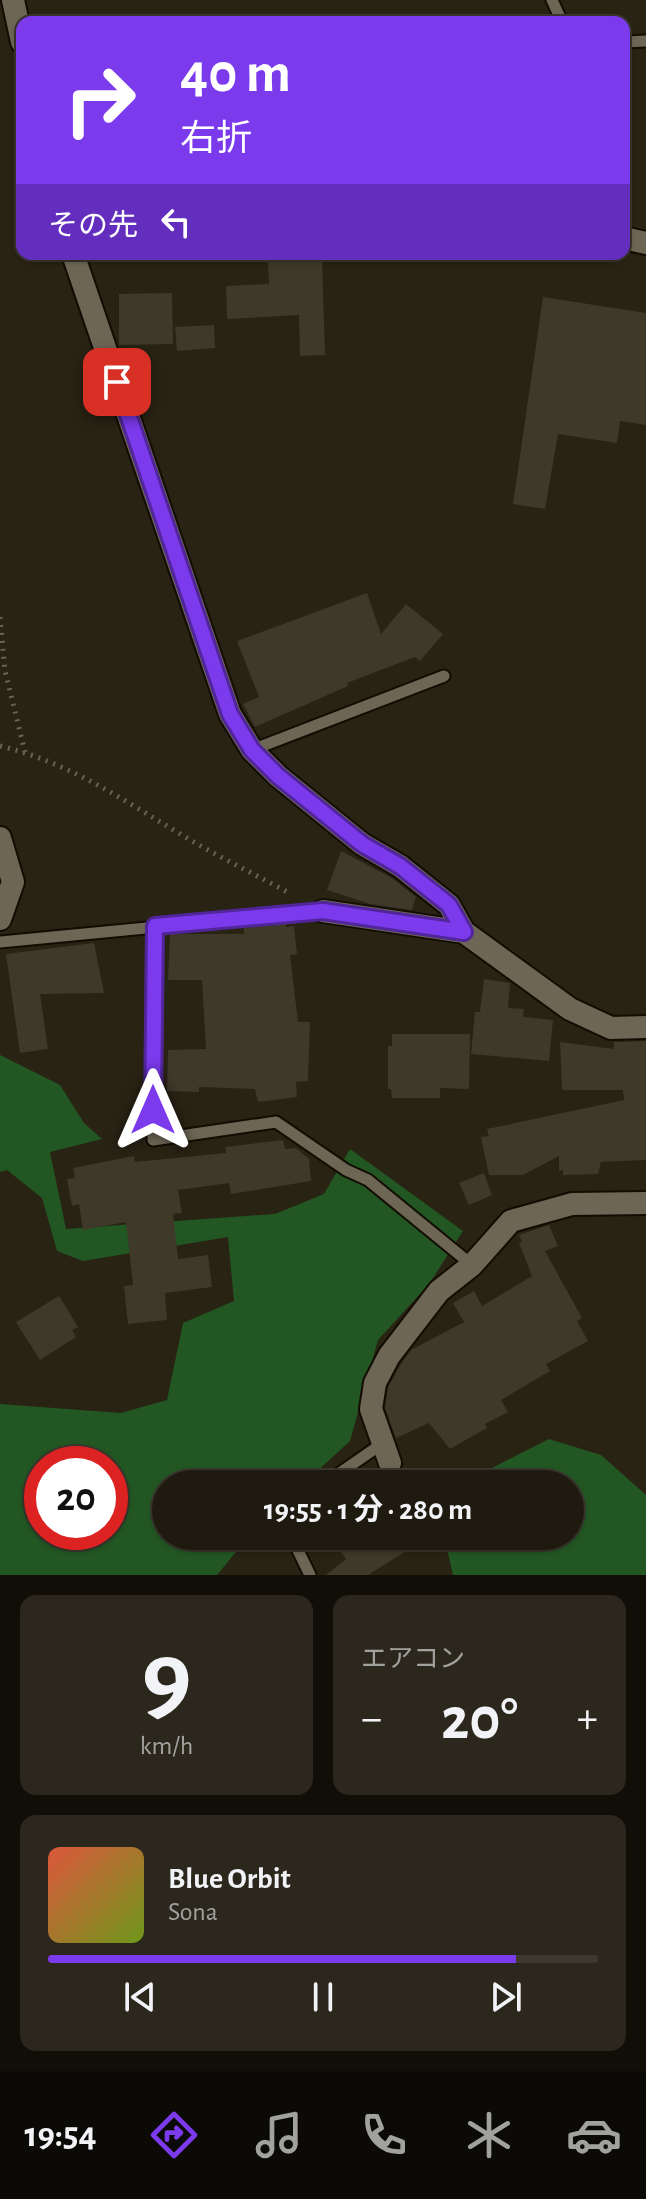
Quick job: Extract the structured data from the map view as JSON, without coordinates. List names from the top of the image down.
{
  "page": {
    "turn": ["40 m", "右折"],
    "then": "その先",
    "limit": "20",
    "trip": "19:55 · 1 分 · 280 m",
    "tile": [
      ["9", "km/h"],
      "エアコン"
    ],
    "heat": ["−", "20°", "+"],
    "song": ["Blue Orbit", "Sona"],
    "tabs": "19:54"
  }
}
